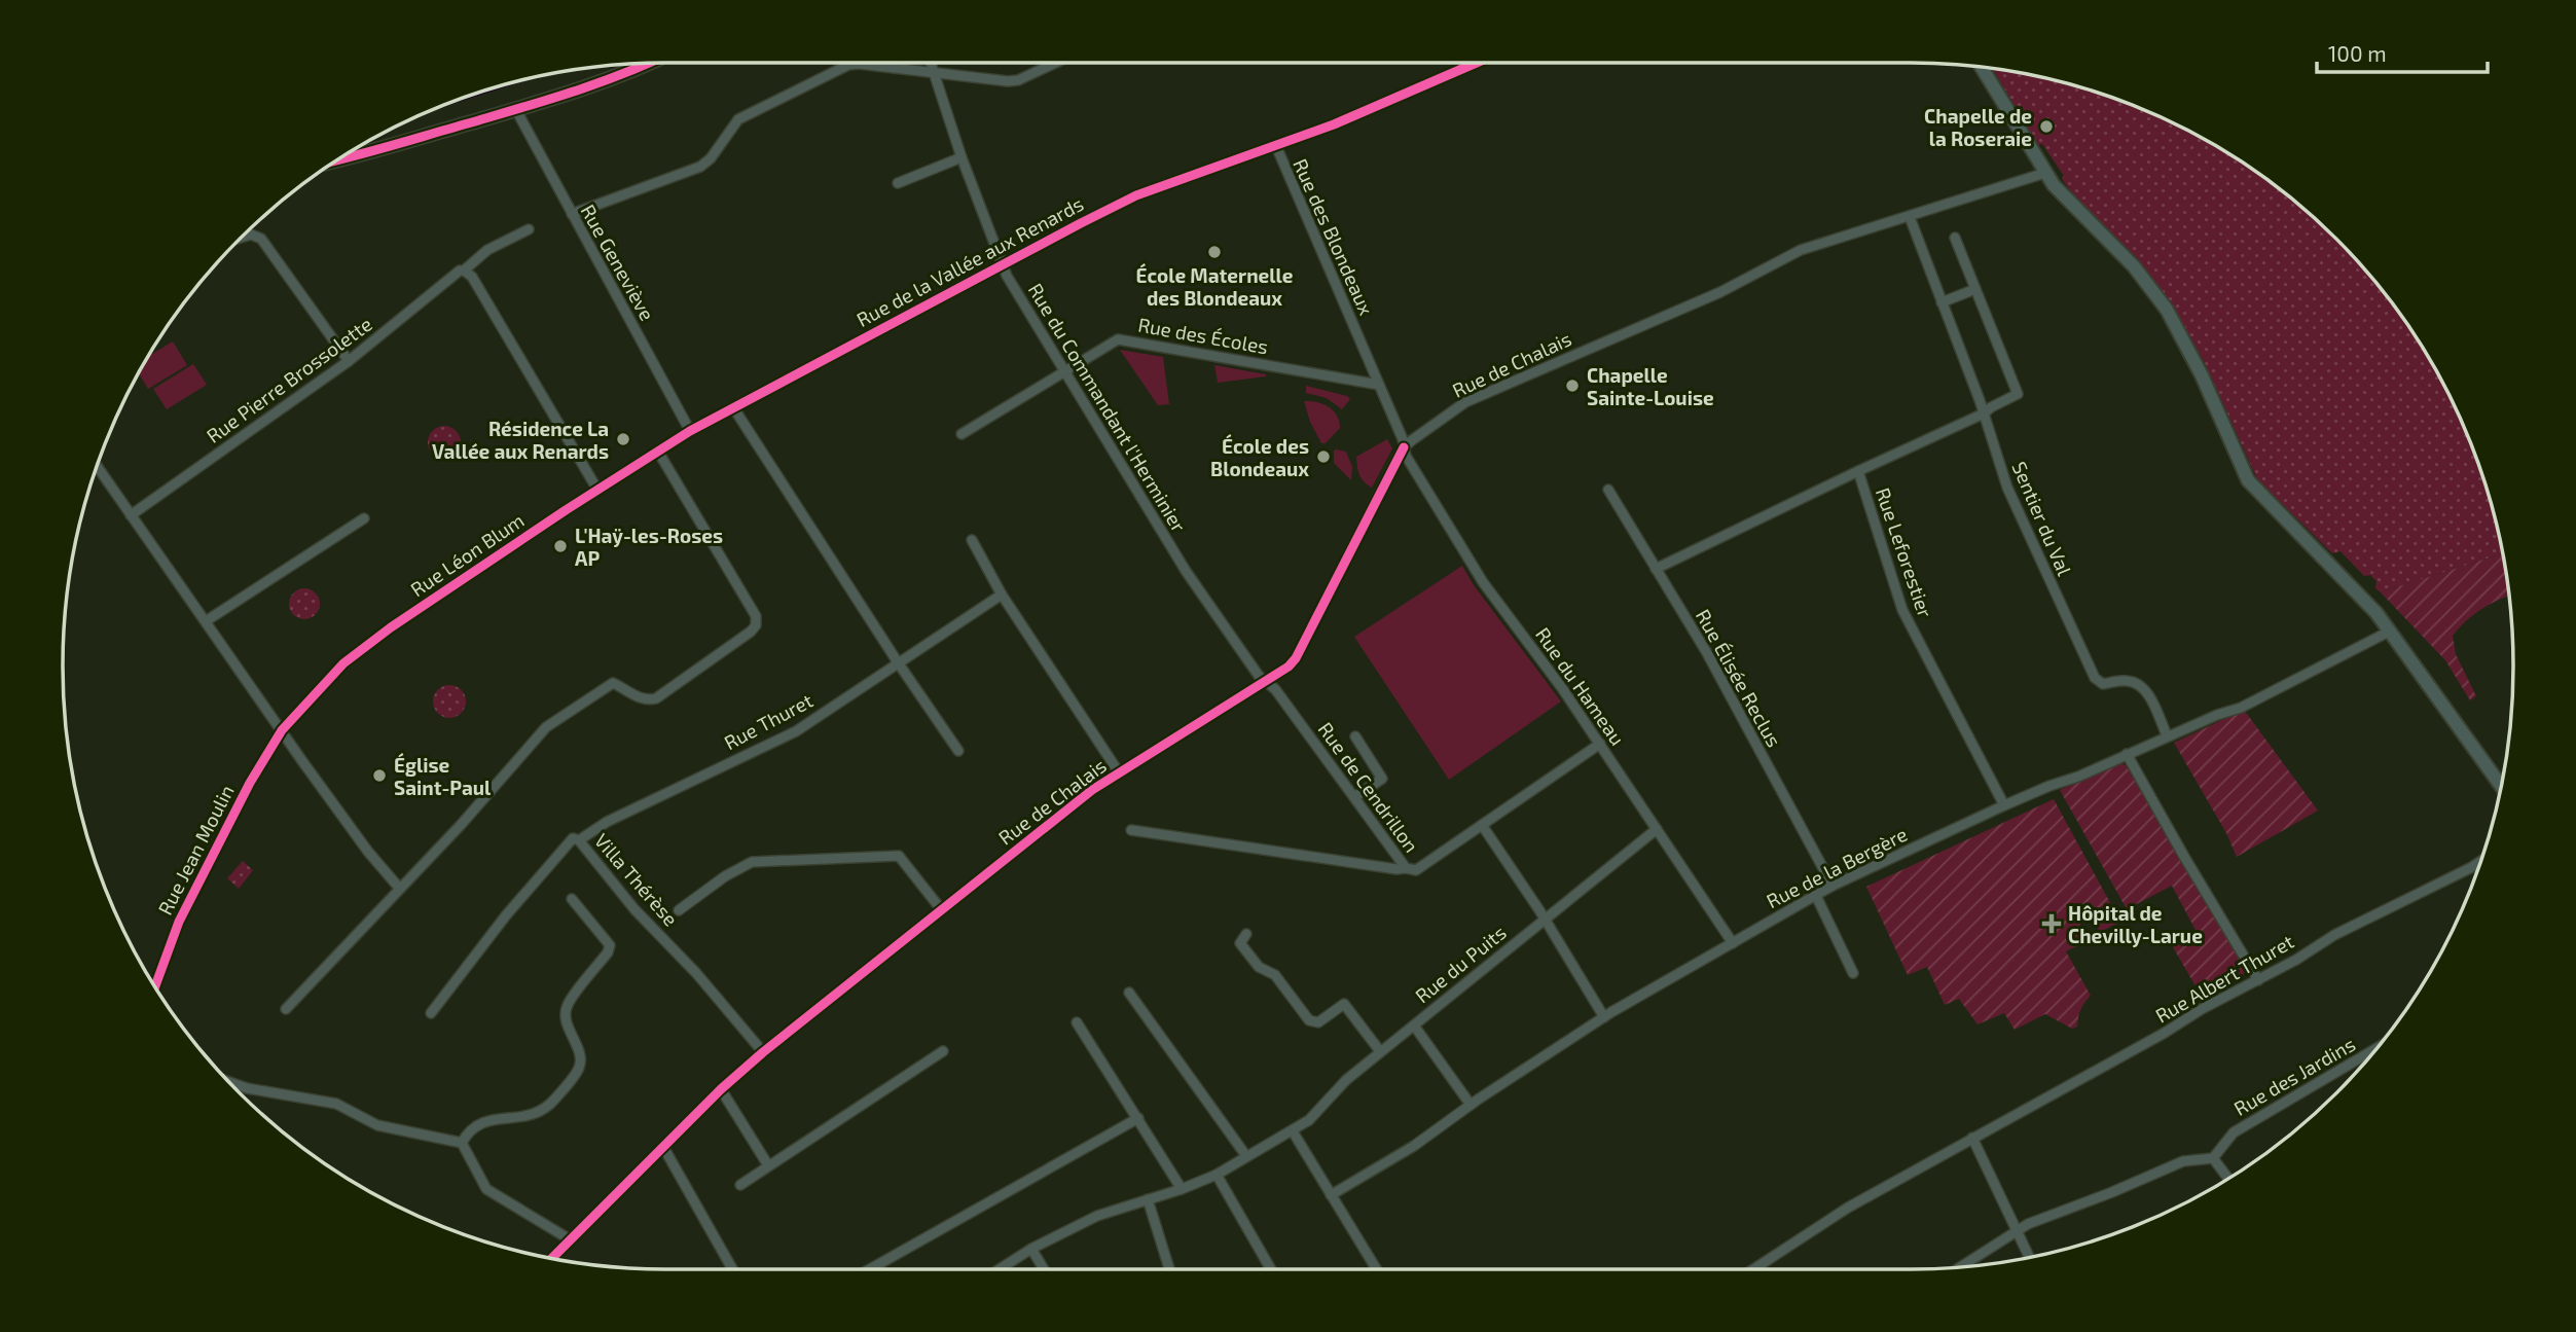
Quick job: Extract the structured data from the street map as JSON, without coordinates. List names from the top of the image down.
{
  "streets": {
    "street": [
      "Rue des Blondeaux",
      "Rue de la Vallée aux Renards",
      "Rue Geneviève",
      "Rue des Écoles",
      "Rue de Chalais",
      "Rue Pierre Brossolette",
      "Rue du Commandant l'Herminier",
      "Sentier du Val",
      "Rue Leforestier",
      "Rue Léon Blum",
      "Rue Élisée Reclus",
      "Rue du Hameau",
      "Rue Thuret",
      "Rue de Cendrillon",
      "Rue Jean Moulin",
      "Rue de la Bergère",
      "Villa Thérèse",
      "Rue du Puits",
      "Rue Albert Thuret",
      "Rue des Jardins"
    ]
  },
  "crossings": [
    ["Rue des Blondeaux", "Rue de la Vallée aux Renards"],
    ["Rue des Blondeaux", "Rue des Écoles"],
    ["Rue des Blondeaux", "Rue de Chalais"],
    ["Rue des Blondeaux", "Rue du Hameau"],
    ["Rue de la Vallée aux Renards", "Rue Geneviève"],
    ["Rue de la Vallée aux Renards", "Rue du Commandant l'Herminier"],
    ["Rue de la Vallée aux Renards", "Rue Léon Blum"],
    ["Rue Geneviève", "Rue Léon Blum"],
    ["Rue des Écoles", "Rue du Commandant l'Herminier"],
    ["Rue de Chalais", "Rue du Commandant l'Herminier"],
    ["Rue de Chalais", "Rue du Hameau"],
    ["Rue de Chalais", "Rue de Cendrillon"],
    ["Rue de Chalais", "Villa Thérèse"],
    ["Rue du Commandant l'Herminier", "Rue de Cendrillon"],
    ["Sentier du Val", "Rue Leforestier"],
    ["Sentier du Val", "Rue de la Bergère"],
    ["Rue Leforestier", "Rue de la Bergère"],
    ["Rue Léon Blum", "Rue Jean Moulin"],
    ["Rue Élisée Reclus", "Rue de la Bergère"],
    ["Rue du Hameau", "Rue de Cendrillon"],
    ["Rue du Hameau", "Rue de la Bergère"],
    ["Rue du Hameau", "Rue du Puits"],
    ["Rue Thuret", "Villa Thérèse"]
  ],
  "places": {
    "other": [
      "Chapelle de la Roseraie",
      "École Maternelle des Blondeaux",
      "Chapelle Sainte-Louise",
      "Résidence La Vallée aux Renards",
      "École des Blondeaux",
      "L'Haÿ-les-Roses AP",
      "Église Saint-Paul"
    ],
    "health": ["Hôpital de Chevilly-Larue"]
  },
  "scale_bar": "100 m"
}
